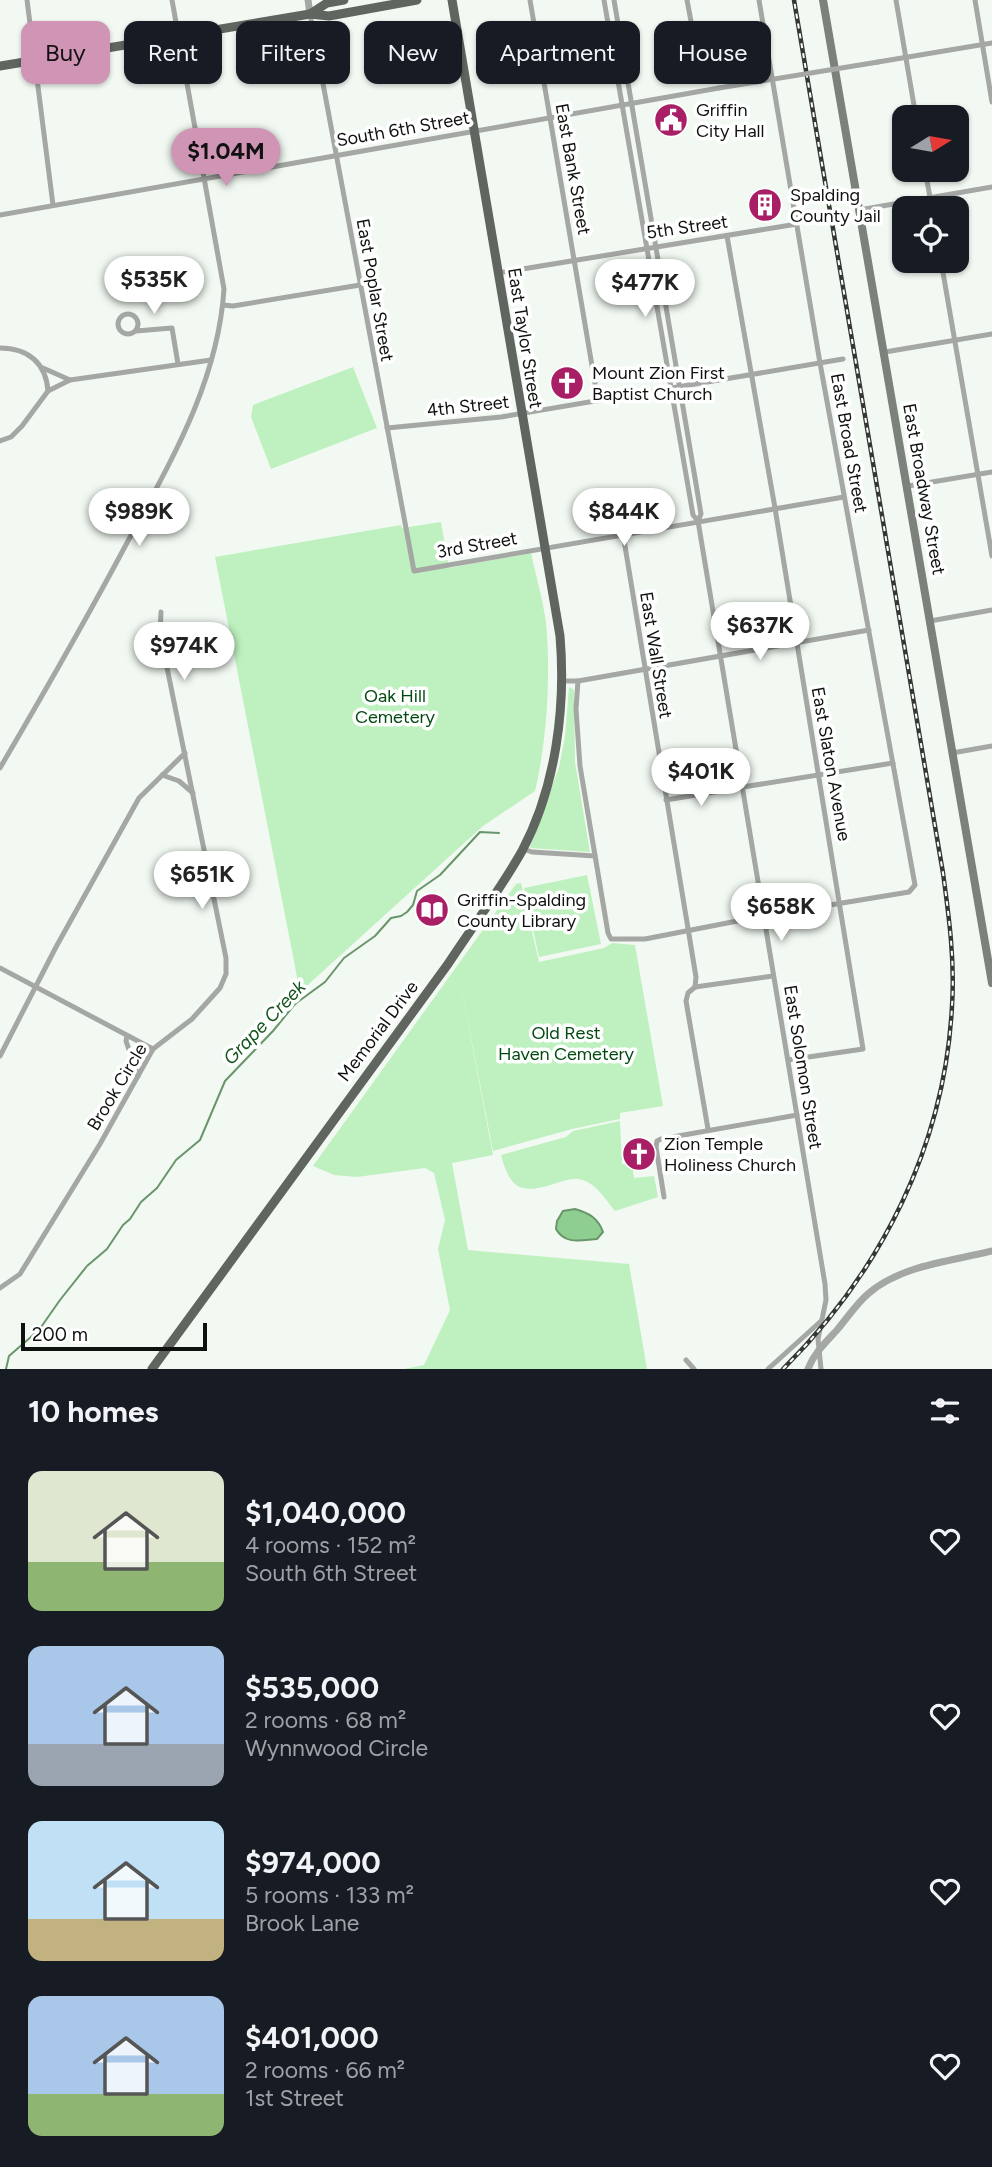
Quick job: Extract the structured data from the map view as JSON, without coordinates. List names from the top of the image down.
{
  "streets": {
    "main road": ["East Taylor Street", "East Broadway Street", "Memorial Drive"],
    "street": [
      "South 6th Street",
      "East Bank Street",
      "5th Street",
      "East Poplar Street",
      "4th Street",
      "East Broad Street",
      "3rd Street",
      "East Wall Street",
      "East Slaton Avenue",
      "East Solomon Street",
      "Brook Circle"
    ]
  },
  "crossings": [
    ["South 6th Street", "East Bank Street"],
    ["South 6th Street", "East Poplar Street"],
    ["South 6th Street", "East Taylor Street"],
    ["South 6th Street", "East Solomon Street"],
    ["East Bank Street", "5th Street"],
    ["5th Street", "East Taylor Street"],
    ["5th Street", "East Broad Street"],
    ["5th Street", "East Slaton Avenue"],
    ["5th Street", "East Solomon Street"],
    ["East Poplar Street", "4th Street"],
    ["East Poplar Street", "3rd Street"],
    ["East Taylor Street", "4th Street"],
    ["East Taylor Street", "3rd Street"],
    ["East Taylor Street", "Memorial Drive"],
    ["4th Street", "East Broad Street"],
    ["4th Street", "East Slaton Avenue"],
    ["4th Street", "East Solomon Street"],
    ["East Broad Street", "3rd Street"],
    ["East Broad Street", "East Slaton Avenue"],
    ["3rd Street", "East Wall Street"],
    ["3rd Street", "East Slaton Avenue"],
    ["3rd Street", "East Solomon Street"],
    ["East Slaton Avenue", "East Solomon Street"]
  ],
  "water": ["Grape Creek"],
  "parks": ["Oak Hill Cemetery", "Old Rest Haven Cemetery"],
  "places": {
    "public building": ["Griffin City Hall"],
    "building": ["Spalding County Jail"],
    "church": ["Mount Zion First Baptist Church", "Zion Temple Holiness Church"],
    "library": ["Griffin-Spalding County Library"]
  },
  "scale_bar": "200 m",
  "north": "right",
  "page": {
    "chip": [
      "Buy",
      "Rent",
      "Filters",
      "New",
      "Apartment",
      "House"
    ],
    "price": [
      "$1.04M",
      "$535K",
      "$477K",
      "$989K",
      "$844K",
      "$637K",
      "$974K",
      "$401K",
      "$651K",
      "$658K"
    ],
    "scale": "200 m",
    "heading": "10 homes",
    "list": [
      {
        "name": "$1,040,000",
        "note": "4 rooms · 152 m² · South 6th Street"
      },
      {
        "name": "$535,000",
        "note": "2 rooms · 68 m² · Wynnwood Circle"
      },
      {
        "name": "$974,000",
        "note": "5 rooms · 133 m² · Brook Lane"
      },
      {
        "name": "$401,000",
        "note": "2 rooms · 66 m² · 1st Street"
      }
    ]
  }
}
